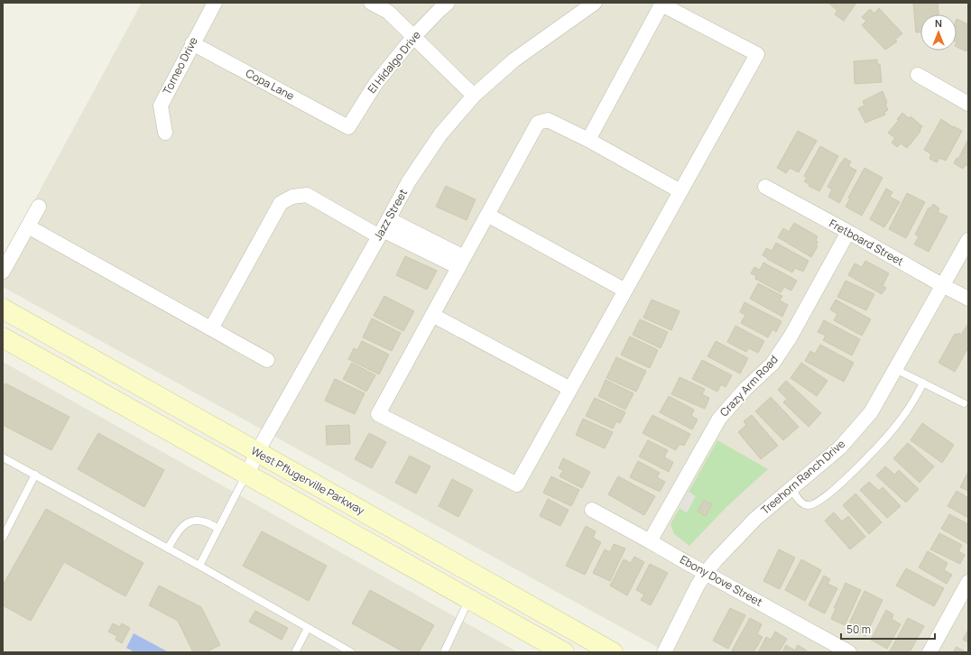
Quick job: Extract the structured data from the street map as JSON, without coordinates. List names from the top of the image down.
{
  "streets": {
    "main road": ["West Pflugerville Parkway"],
    "street": [
      "El Hidalgo Drive",
      "Torneo Drive",
      "Copa Lane",
      "Jazz Street",
      "Fretboard Street",
      "Crazy Arm Road",
      "Treehorn Ranch Drive",
      "Ebony Dove Street"
    ]
  },
  "crossings": [
    ["El Hidalgo Drive", "Copa Lane"],
    ["Torneo Drive", "Copa Lane"],
    ["Jazz Street", "West Pflugerville Parkway"],
    ["Fretboard Street", "Crazy Arm Road"],
    ["Fretboard Street", "Treehorn Ranch Drive"],
    ["Crazy Arm Road", "Ebony Dove Street"],
    ["Treehorn Ranch Drive", "Ebony Dove Street"]
  ],
  "scale_bar": "50 m",
  "north": "top"
}
